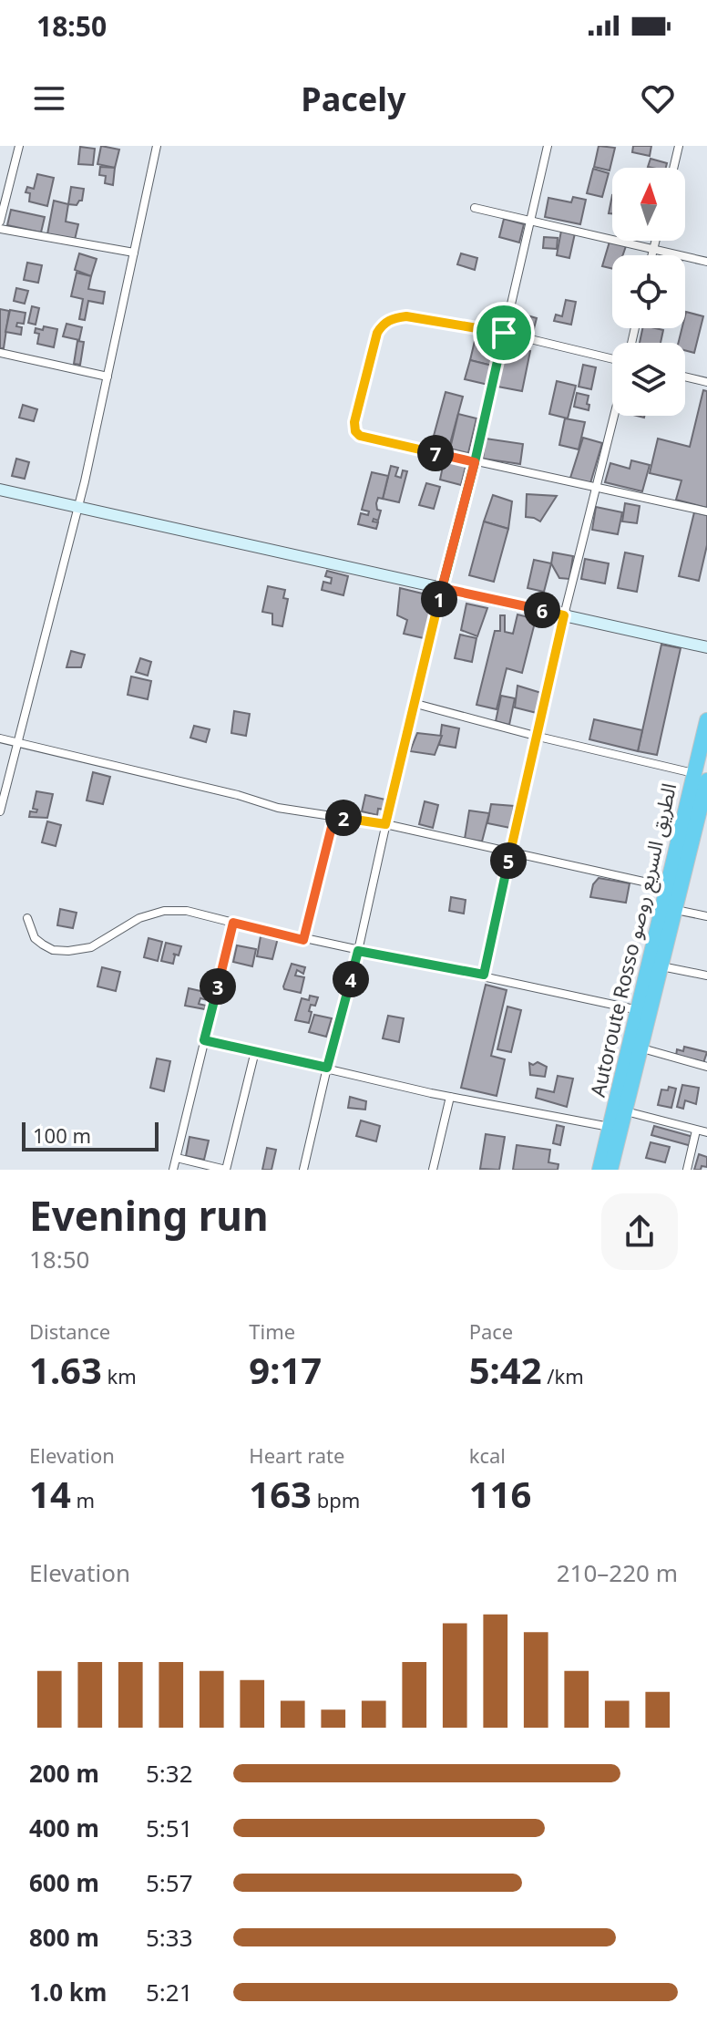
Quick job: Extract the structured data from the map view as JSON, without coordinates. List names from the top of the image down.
{
  "streets": {
    "highway": ["Autoroute Rosso الطريق السريع روصو"]
  },
  "scale_bar": "100 m",
  "north": "top",
  "page": {
    "status": "18:50",
    "header": "Pacely",
    "pins": [
      "7",
      "1",
      "6",
      "2",
      "5",
      "4",
      "3"
    ],
    "scale": "100 m",
    "heading": ["Evening run", "18:50"],
    "stats": [
      ["Distance", "1.63 km"],
      ["Time", "9:17"],
      ["Pace", "5:42 /km"],
      ["Elevation", "14 m"],
      ["Heart rate", "163 bpm"],
      ["kcal", "116"]
    ],
    "chart": ["Elevation", "210–220 m"],
    "list": [
      {
        "name": "200 m",
        "note": "5:32"
      },
      {
        "name": "400 m",
        "note": "5:51"
      },
      {
        "name": "600 m",
        "note": "5:57"
      },
      {
        "name": "800 m",
        "note": "5:33"
      },
      {
        "name": "1.0 km",
        "note": "5:21"
      }
    ]
  }
}
